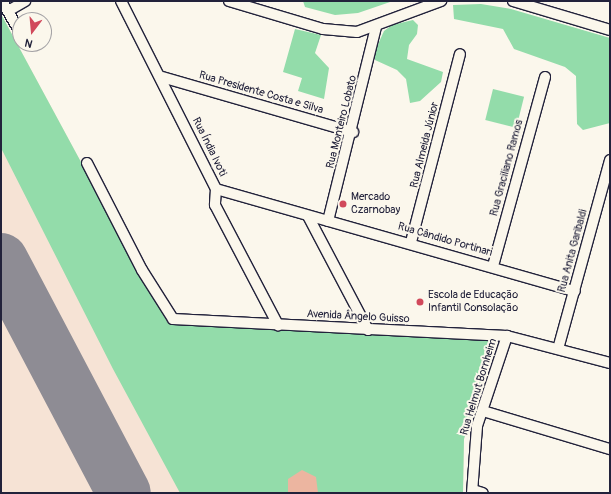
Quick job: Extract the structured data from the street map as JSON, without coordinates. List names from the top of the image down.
{
  "streets": {
    "street": [
      "Rua Presidente Costa e Silva",
      "Rua Monteiro Lobato",
      "Rua Almeida Júnior",
      "Rua Índia Ivoti",
      "Rua Graciliano Ramos",
      "Rua Cândido Portinari",
      "Rua Anita Garibaldi",
      "Avenida Ângelo Guisso",
      "Rua Helmut Bornheim"
    ]
  },
  "crossings": [
    ["Rua Presidente Costa e Silva", "Rua Monteiro Lobato"],
    ["Rua Presidente Costa e Silva", "Rua Índia Ivoti"],
    ["Rua Monteiro Lobato", "Rua Cândido Portinari"],
    ["Rua Almeida Júnior", "Rua Cândido Portinari"],
    ["Rua Índia Ivoti", "Rua Cândido Portinari"],
    ["Rua Índia Ivoti", "Avenida Ângelo Guisso"],
    ["Rua Graciliano Ramos", "Rua Cândido Portinari"],
    ["Rua Cândido Portinari", "Rua Anita Garibaldi"],
    ["Rua Anita Garibaldi", "Avenida Ângelo Guisso"],
    ["Avenida Ângelo Guisso", "Rua Helmut Bornheim"]
  ],
  "places": ["Mercado Czarnobay", "Escola de Educação Infantil Consolação"],
  "north": "bottom"
}
